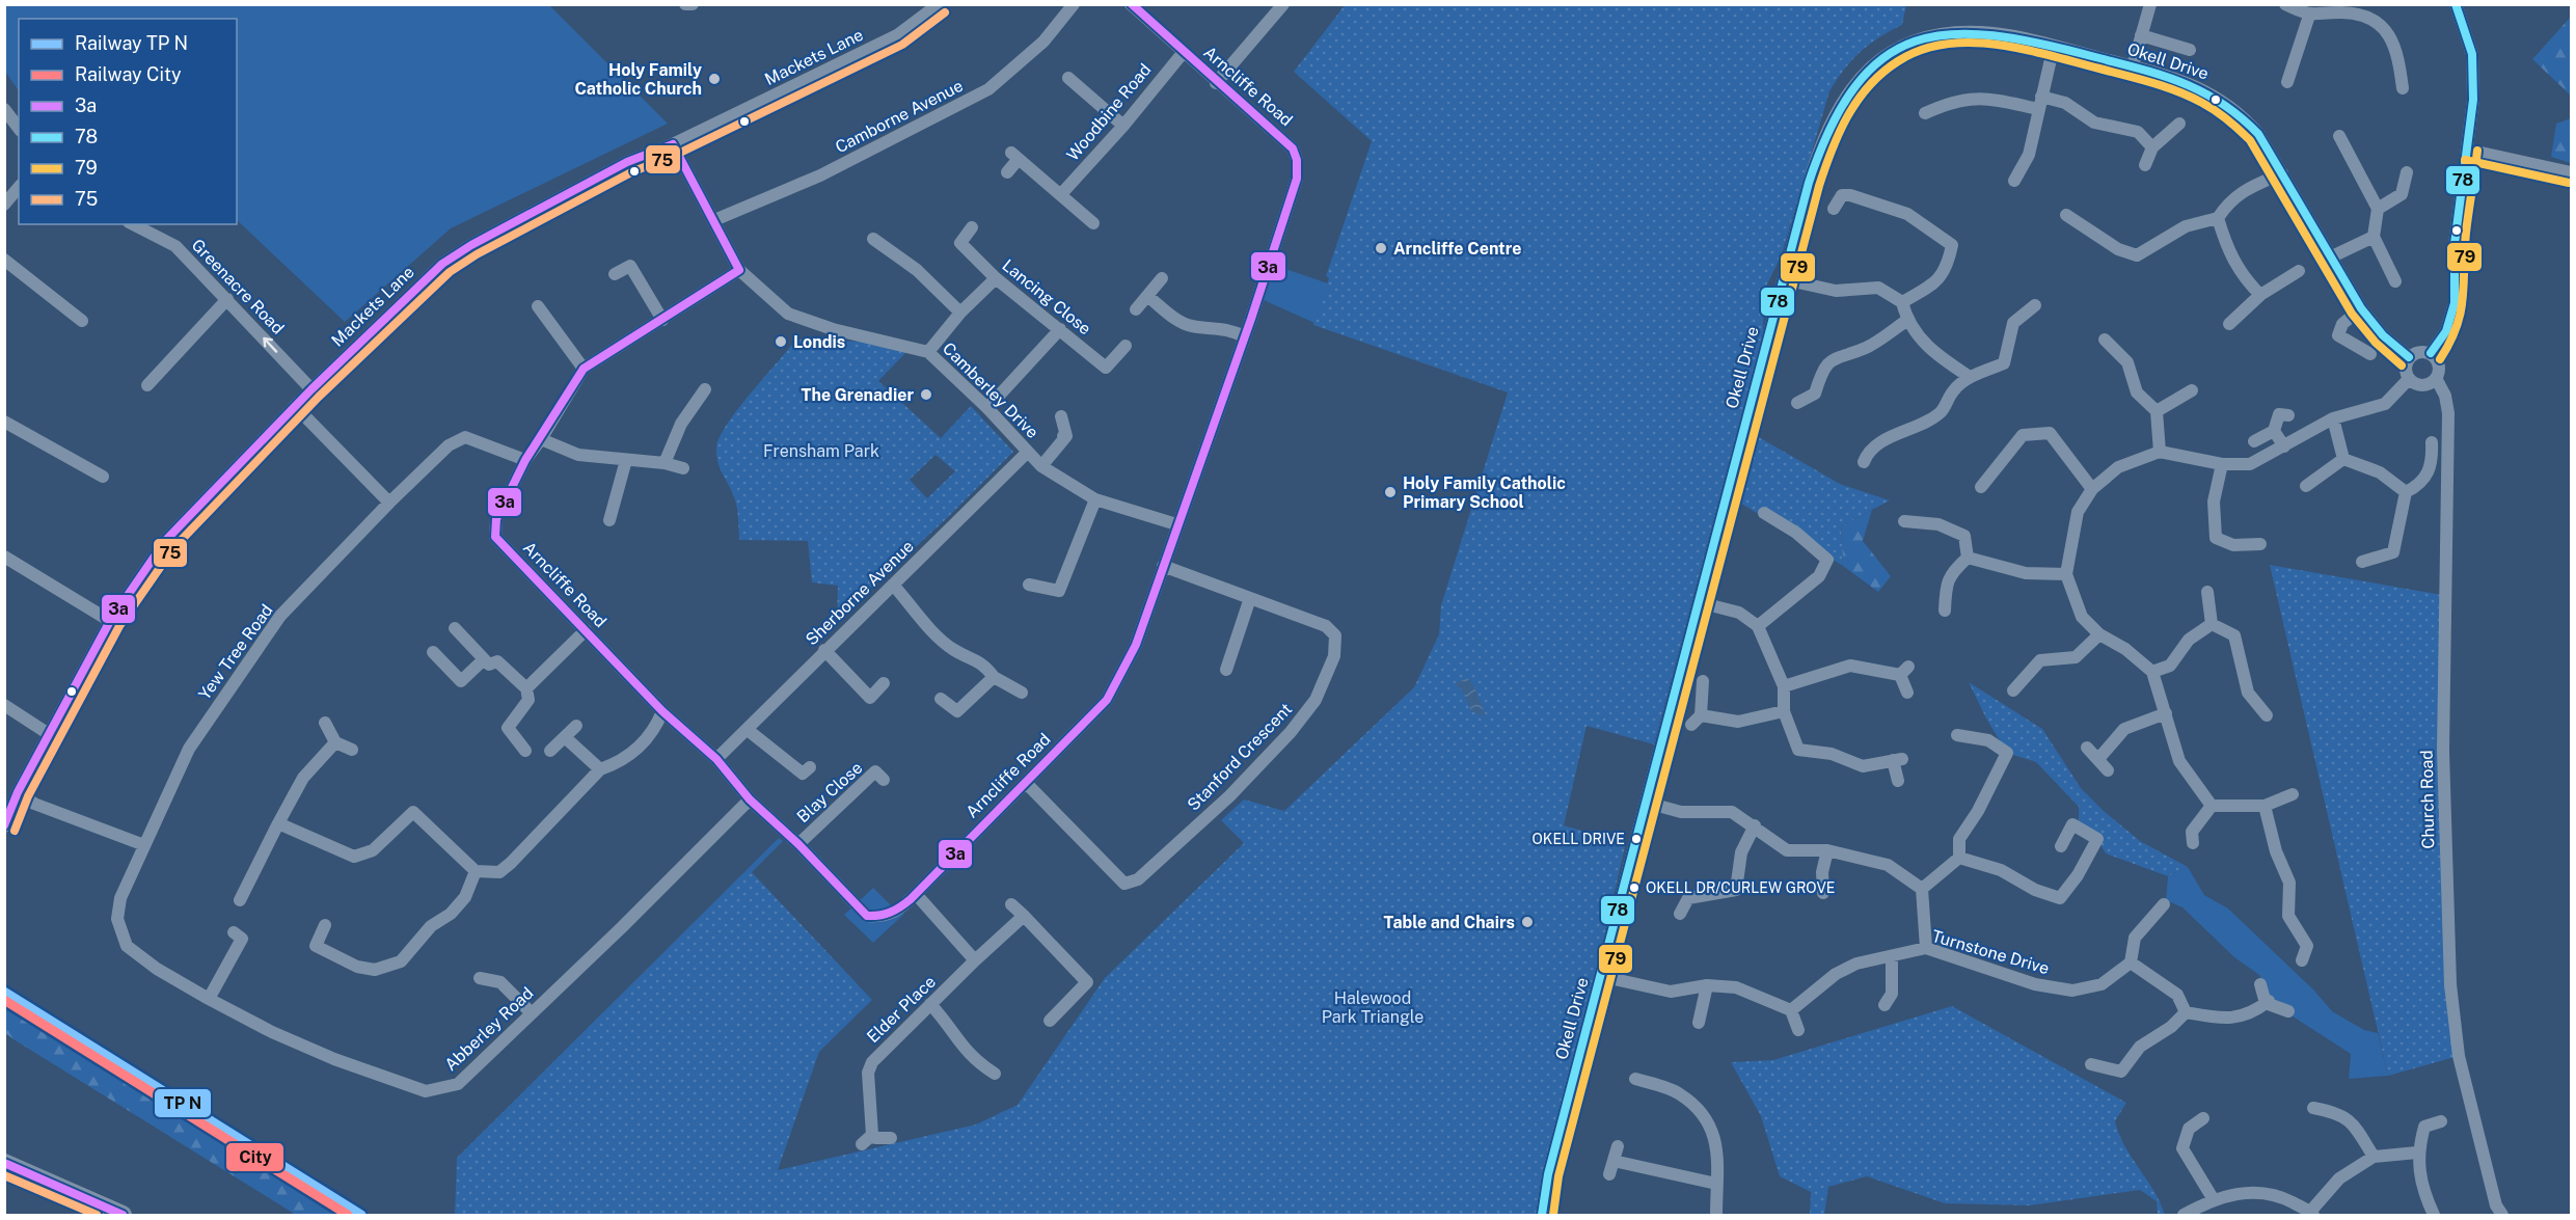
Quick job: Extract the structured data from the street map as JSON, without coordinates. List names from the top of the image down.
{
  "streets": {
    "street": [
      "Mackets Lane",
      "Okell Drive",
      "Arncliffe Road",
      "Woodbine Road",
      "Camborne Avenue",
      "Greenacre Road",
      "Lancing Close",
      "Camberley Drive",
      "Sherborne Avenue",
      "Yew Tree Road",
      "Stanford Crescent",
      "Blay Close",
      "Church Road",
      "Turnstone Drive",
      "Elder Place",
      "Abberley Road"
    ]
  },
  "crossings": [
    ["Mackets Lane", "Greenacre Road"],
    ["Mackets Lane", "Camberley Drive"],
    ["Okell Drive", "Church Road"],
    ["Arncliffe Road", "Woodbine Road"],
    ["Arncliffe Road", "Camberley Drive"],
    ["Arncliffe Road", "Sherborne Avenue"],
    ["Arncliffe Road", "Yew Tree Road"],
    ["Arncliffe Road", "Stanford Crescent"],
    ["Arncliffe Road", "Blay Close"],
    ["Arncliffe Road", "Abberley Road"],
    ["Camborne Avenue", "Camberley Drive"],
    ["Camberley Drive", "Sherborne Avenue"],
    ["Yew Tree Road", "Abberley Road"]
  ],
  "one_way": ["Greenacre Road"],
  "parks": ["Frensham Park", "Halewood Park Triangle"],
  "places": [
    "Holy Family Catholic Church",
    "Arncliffe Centre",
    "Londis",
    "The Grenadier",
    "Holy Family Catholic Primary School",
    "OKELL DRIVE",
    "OKELL DR/CURLEW GROVE",
    "Table and Chairs"
  ],
  "lines": [
    "transit line 3a",
    "transit line 78",
    "transit line 75",
    "transit line 79",
    "rail line City"
  ],
  "legend": [
    "Railway TP N",
    "Railway City",
    "3a",
    "78",
    "79",
    "75"
  ]
}
